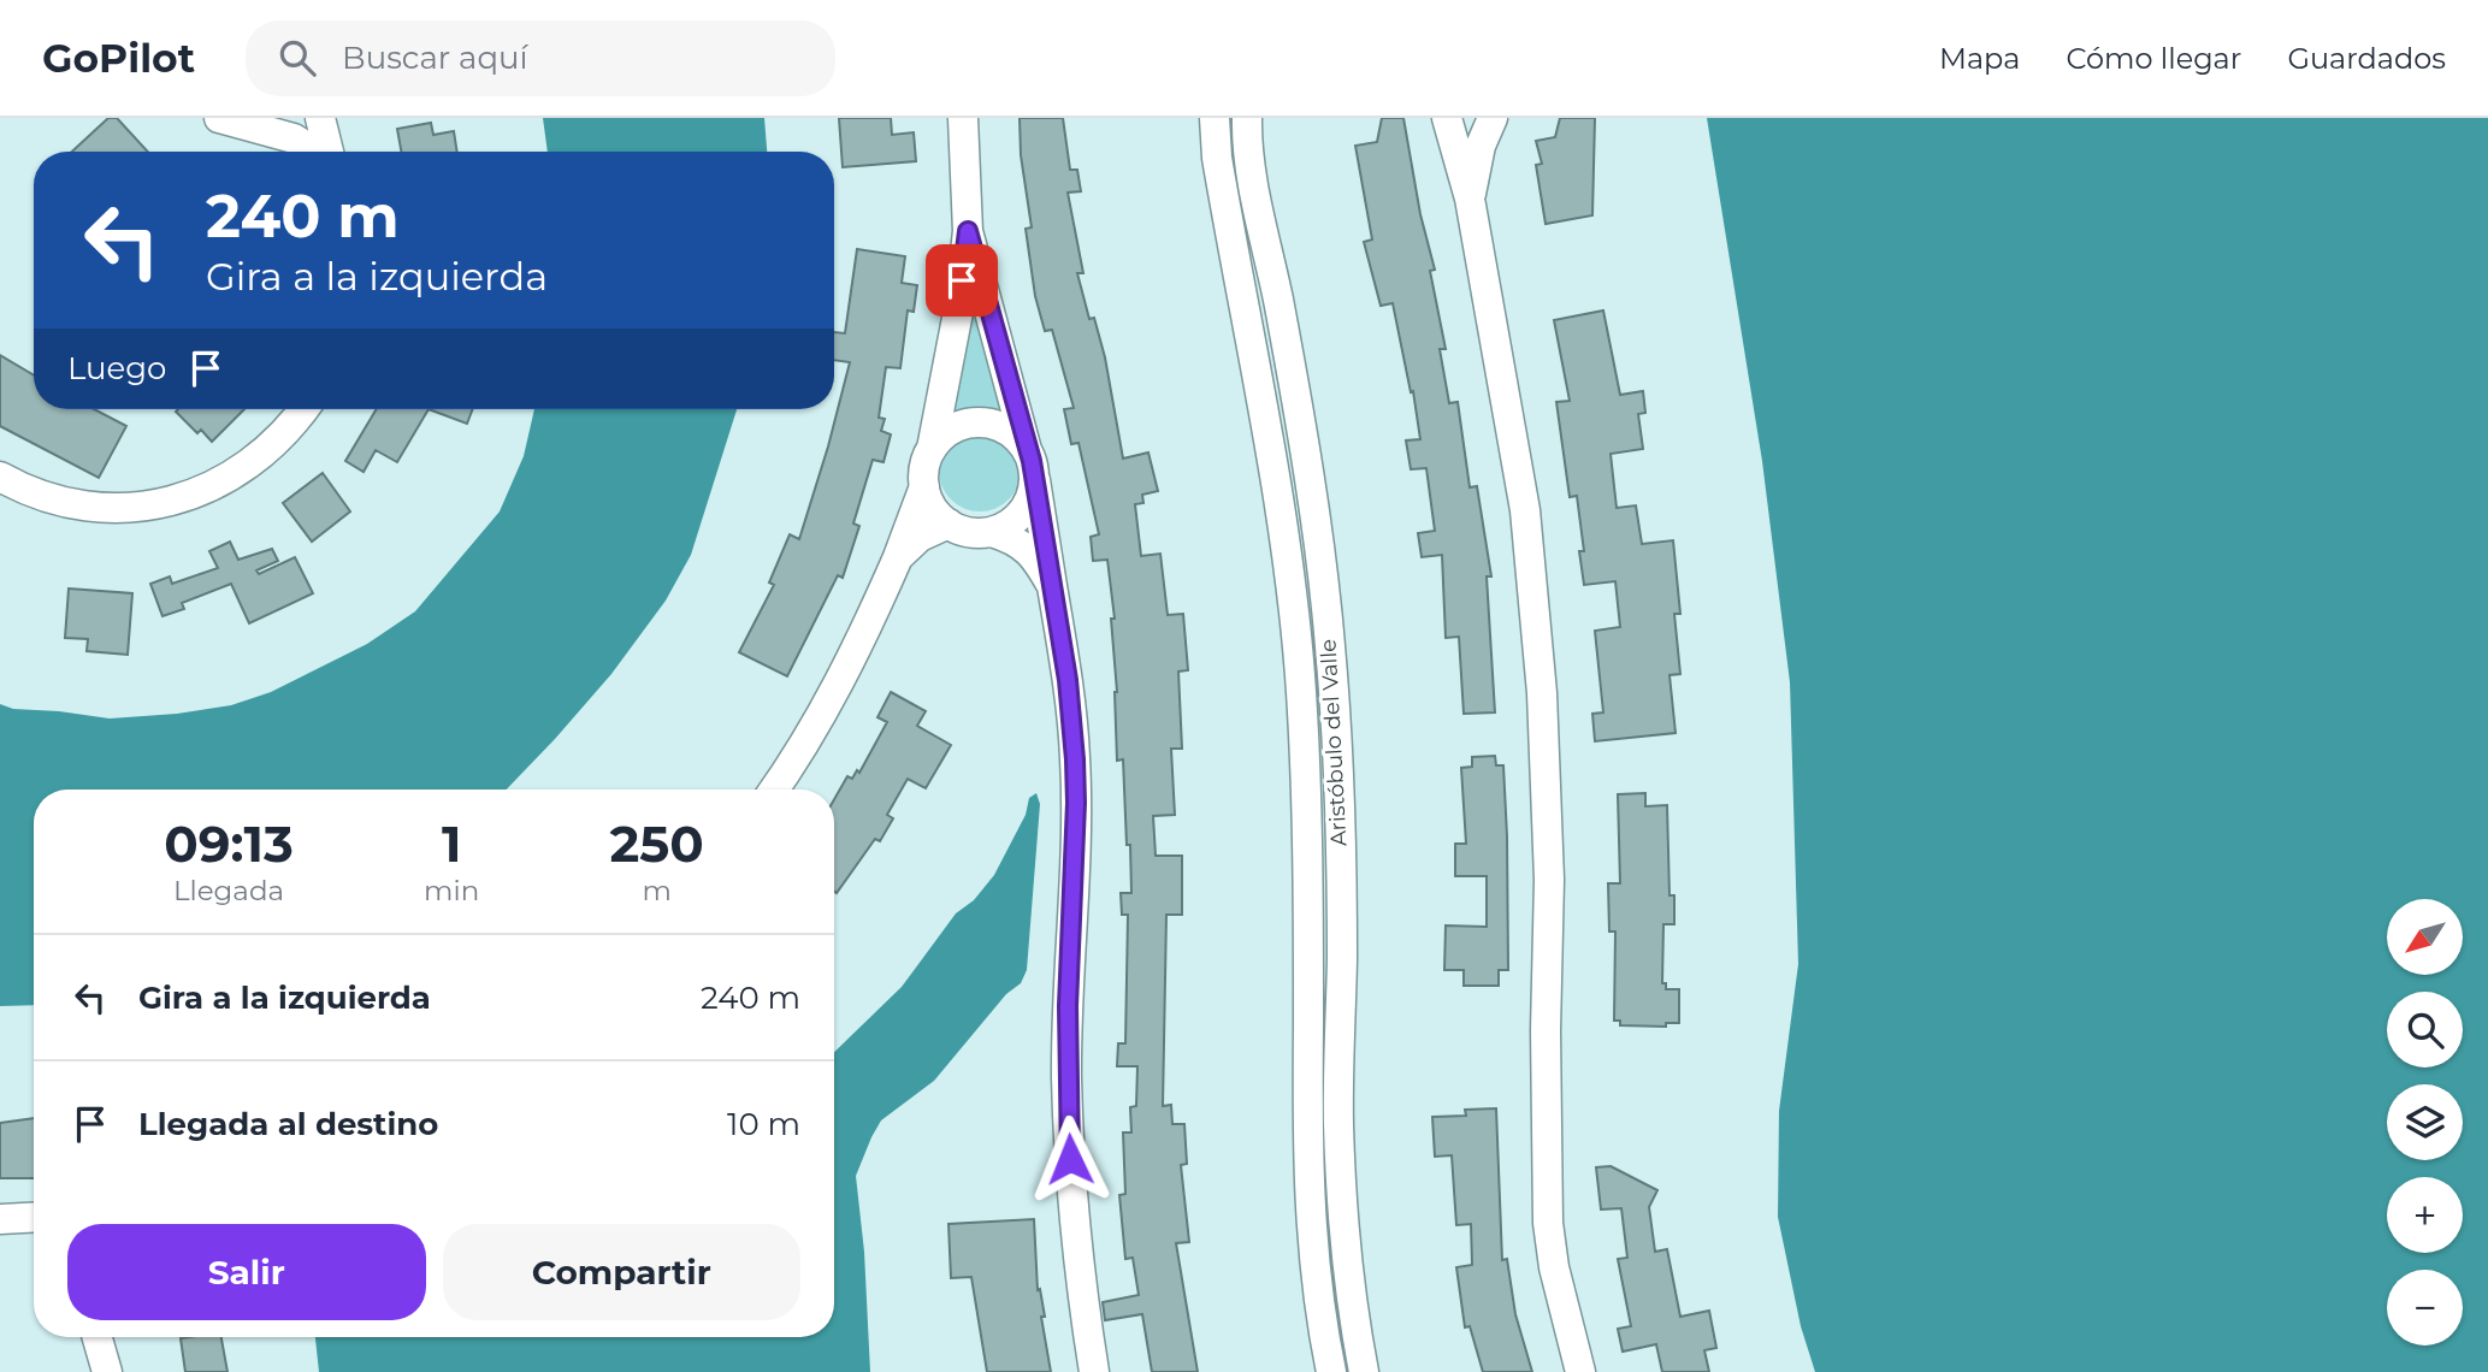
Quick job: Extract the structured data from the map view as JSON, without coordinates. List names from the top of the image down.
{
  "streets": {
    "street": ["Aristóbulo del Valle"]
  },
  "north": "bottom left",
  "page": {
    "header": "GoPilot",
    "search": "Buscar aquí",
    "nav": ["Mapa", "Cómo llegar", "Guardados"],
    "turn": ["240 m", "Gira a la izquierda"],
    "then": "Luego",
    "eta": [
      "09:13",
      "Llegada",
      "1",
      "min",
      "250",
      "m"
    ],
    "map_buttons": ["+", "−"],
    "list": [
      {
        "name": "Gira a la izquierda",
        "value": "240 m"
      },
      {
        "name": "Llegada al destino",
        "value": "10 m"
      }
    ],
    "buttons": ["Salir", "Compartir"]
  }
}
